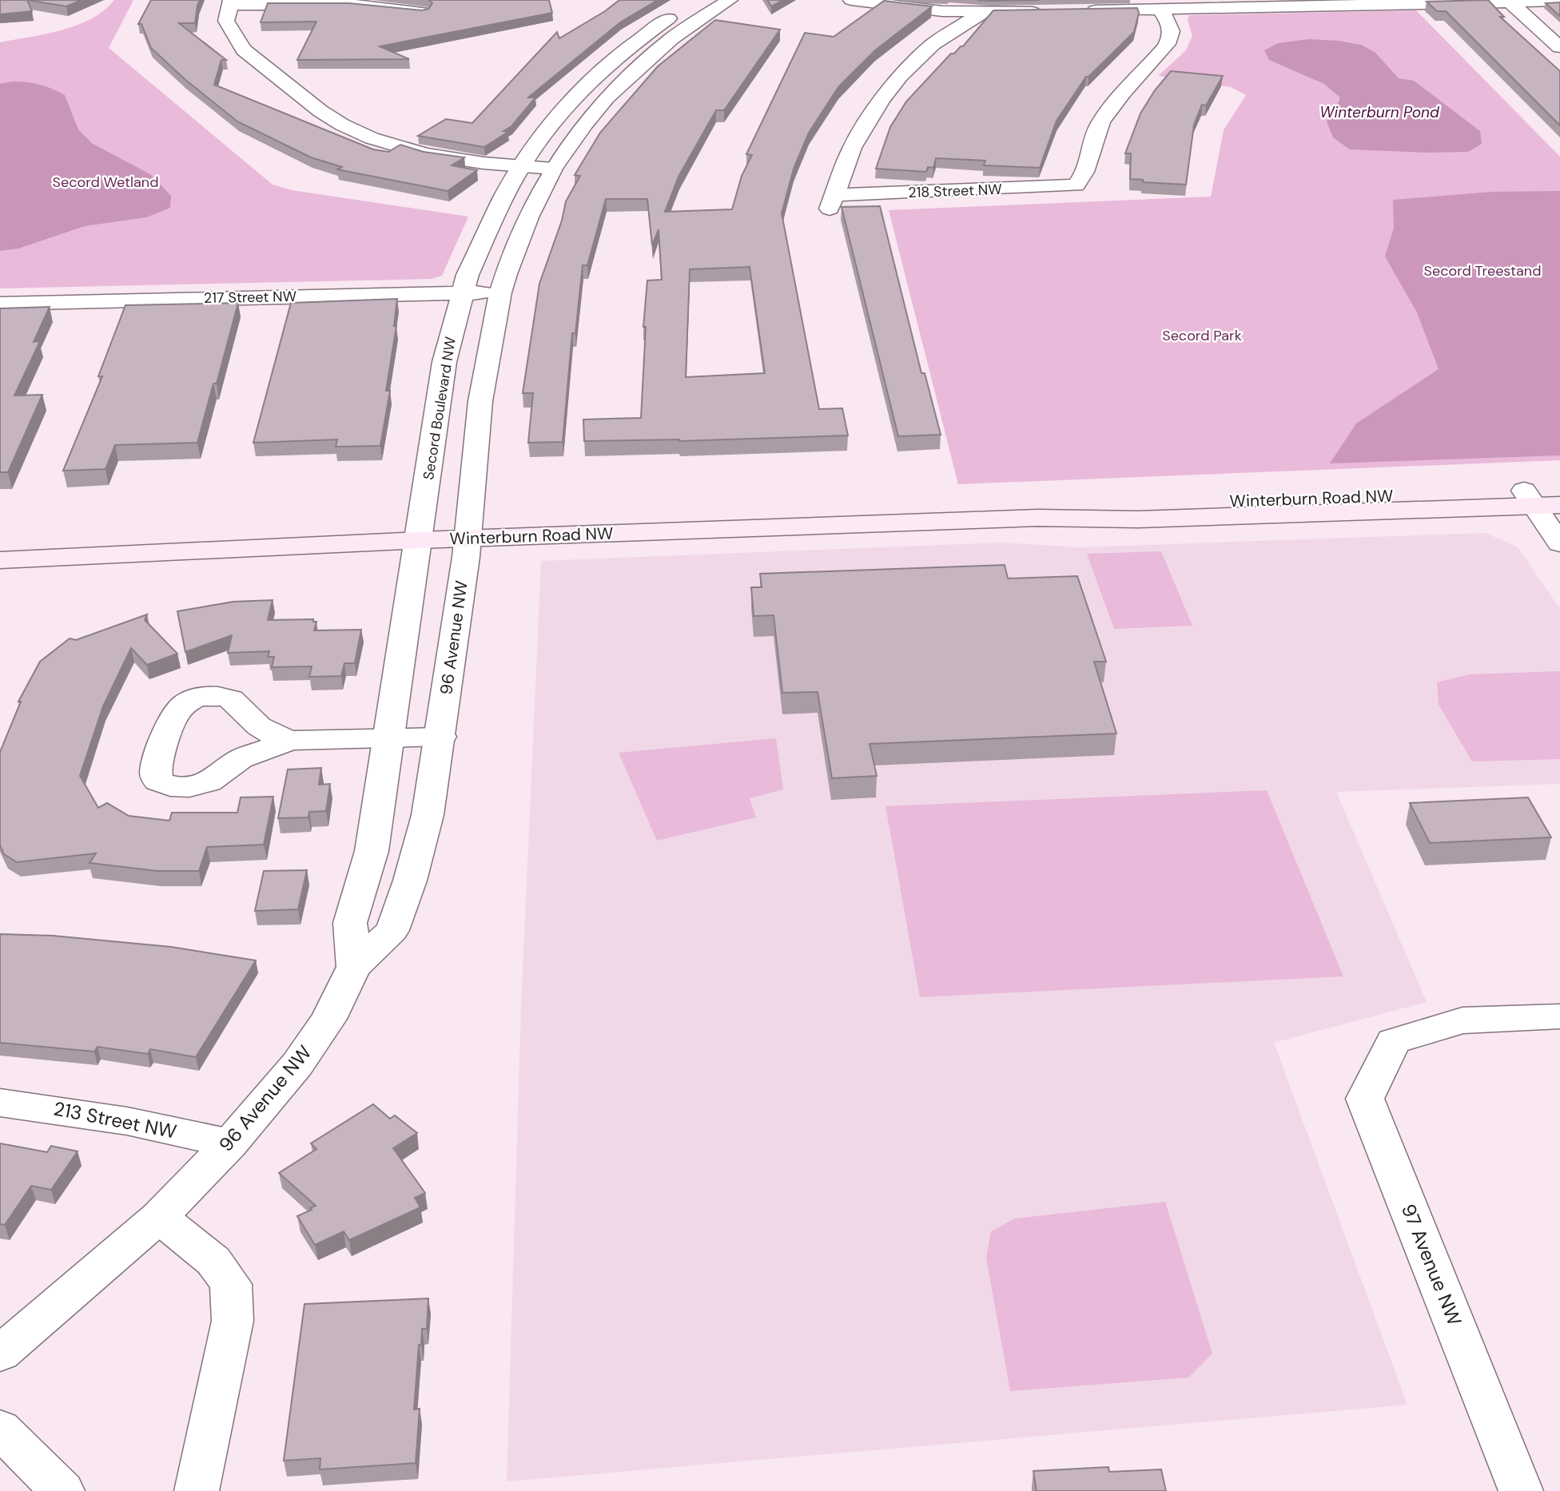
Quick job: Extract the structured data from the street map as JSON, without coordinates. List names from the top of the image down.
{
  "streets": {
    "main road": ["Winterburn Road NW"],
    "street": [
      "218 Street NW",
      "217 Street NW",
      "Secord Boulevard NW",
      "96 Avenue NW",
      "213 Street NW",
      "97 Avenue NW"
    ]
  },
  "crossings": [
    ["217 Street NW", "Secord Boulevard NW"],
    ["Secord Boulevard NW", "Winterburn Road NW"],
    ["Winterburn Road NW", "96 Avenue NW"],
    ["96 Avenue NW", "213 Street NW"]
  ],
  "water": ["Winterburn Pond"],
  "parks": ["Secord Wetland", "Secord Treestand", "Secord Park"]
}
